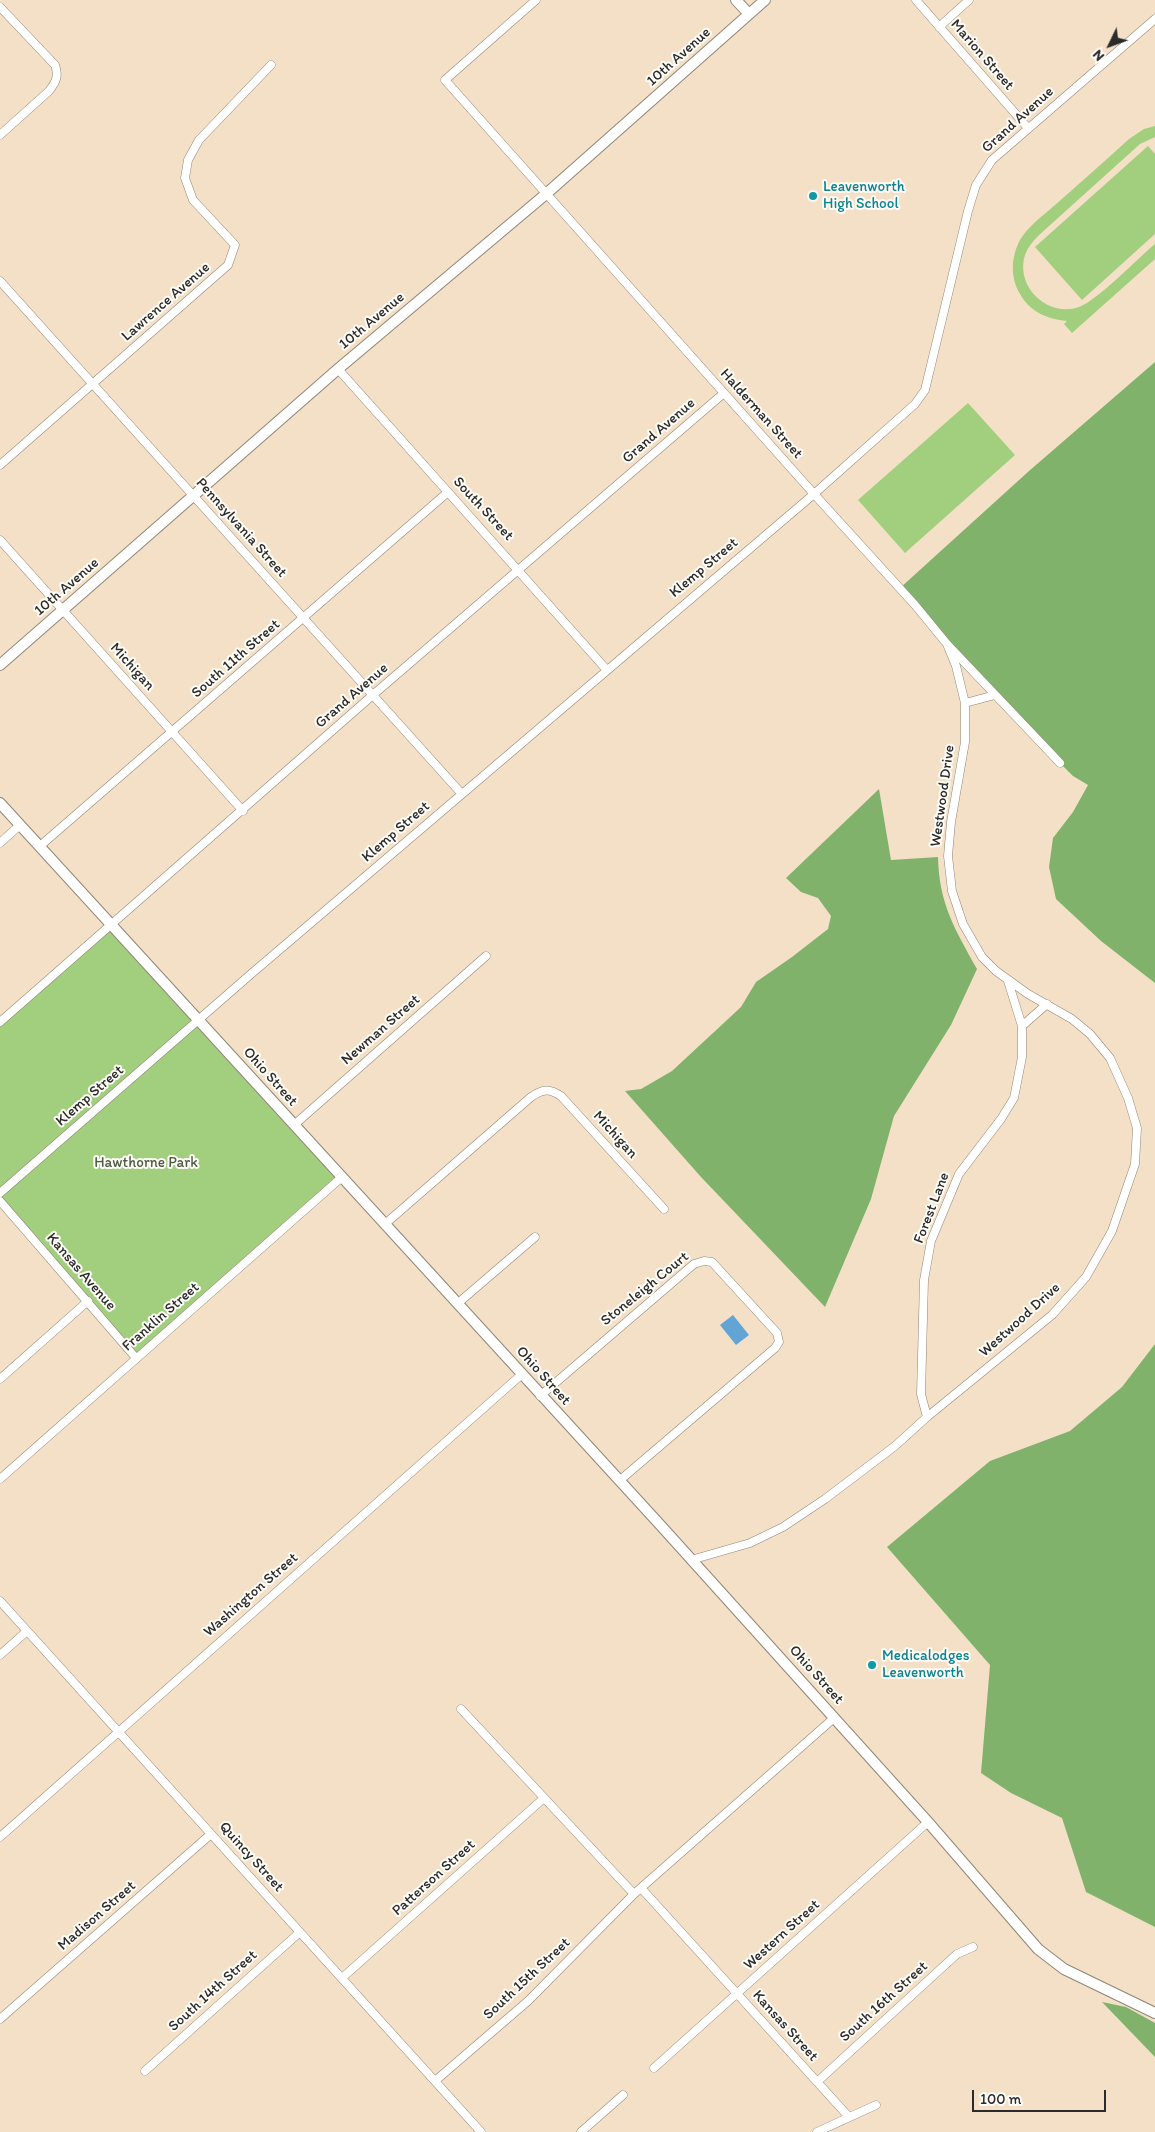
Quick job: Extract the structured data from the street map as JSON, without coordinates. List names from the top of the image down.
{
  "streets": {
    "street": [
      "Marion Street",
      "10th Avenue",
      "Grand Avenue",
      "Lawrence Avenue",
      "Halderman Street",
      "South Street",
      "Pennsylvania Street",
      "Klemp Street",
      "South 11th Street",
      "Michigan",
      "Westwood Drive",
      "Newman Street",
      "Ohio Street",
      "Forest Lane",
      "Kansas Avenue",
      "Stoneleigh Court",
      "Franklin Street",
      "Washington Street",
      "Quincy Street",
      "Patterson Street",
      "Madison Street",
      "Western Street",
      "South 15th Street",
      "South 14th Street",
      "South 16th Street",
      "Kansas Street"
    ]
  },
  "crossings": [
    ["Marion Street", "Grand Avenue"],
    ["10th Avenue", "Halderman Street"],
    ["10th Avenue", "South Street"],
    ["10th Avenue", "Pennsylvania Street"],
    ["10th Avenue", "Michigan"],
    ["Grand Avenue", "Halderman Street"],
    ["Grand Avenue", "South Street"],
    ["Grand Avenue", "Pennsylvania Street"],
    ["Grand Avenue", "Klemp Street"],
    ["Grand Avenue", "Michigan"],
    ["Grand Avenue", "Ohio Street"],
    ["Lawrence Avenue", "Pennsylvania Street"],
    ["Halderman Street", "Klemp Street"],
    ["Halderman Street", "Westwood Drive"],
    ["South Street", "Klemp Street"],
    ["South Street", "South 11th Street"],
    ["Pennsylvania Street", "Klemp Street"],
    ["Pennsylvania Street", "South 11th Street"],
    ["Klemp Street", "Ohio Street"],
    ["South 11th Street", "Michigan"],
    ["South 11th Street", "Ohio Street"],
    ["Michigan", "Ohio Street"],
    ["Westwood Drive", "Ohio Street"],
    ["Westwood Drive", "Forest Lane"],
    ["Newman Street", "Ohio Street"],
    ["Ohio Street", "Stoneleigh Court"],
    ["Ohio Street", "Franklin Street"],
    ["Ohio Street", "Washington Street"],
    ["Ohio Street", "Western Street"],
    ["Kansas Avenue", "Franklin Street"],
    ["Washington Street", "Quincy Street"],
    ["Quincy Street", "Patterson Street"],
    ["Quincy Street", "Madison Street"],
    ["Quincy Street", "South 15th Street"],
    ["Quincy Street", "South 14th Street"],
    ["Western Street", "Kansas Street"],
    ["South 15th Street", "Kansas Street"],
    ["South 16th Street", "Kansas Street"]
  ],
  "parks": ["Hawthorne Park"],
  "places": ["Leavenworth High School", "Medicalodges Leavenworth"],
  "scale_bar": "100 m",
  "north": "bottom left"
}
